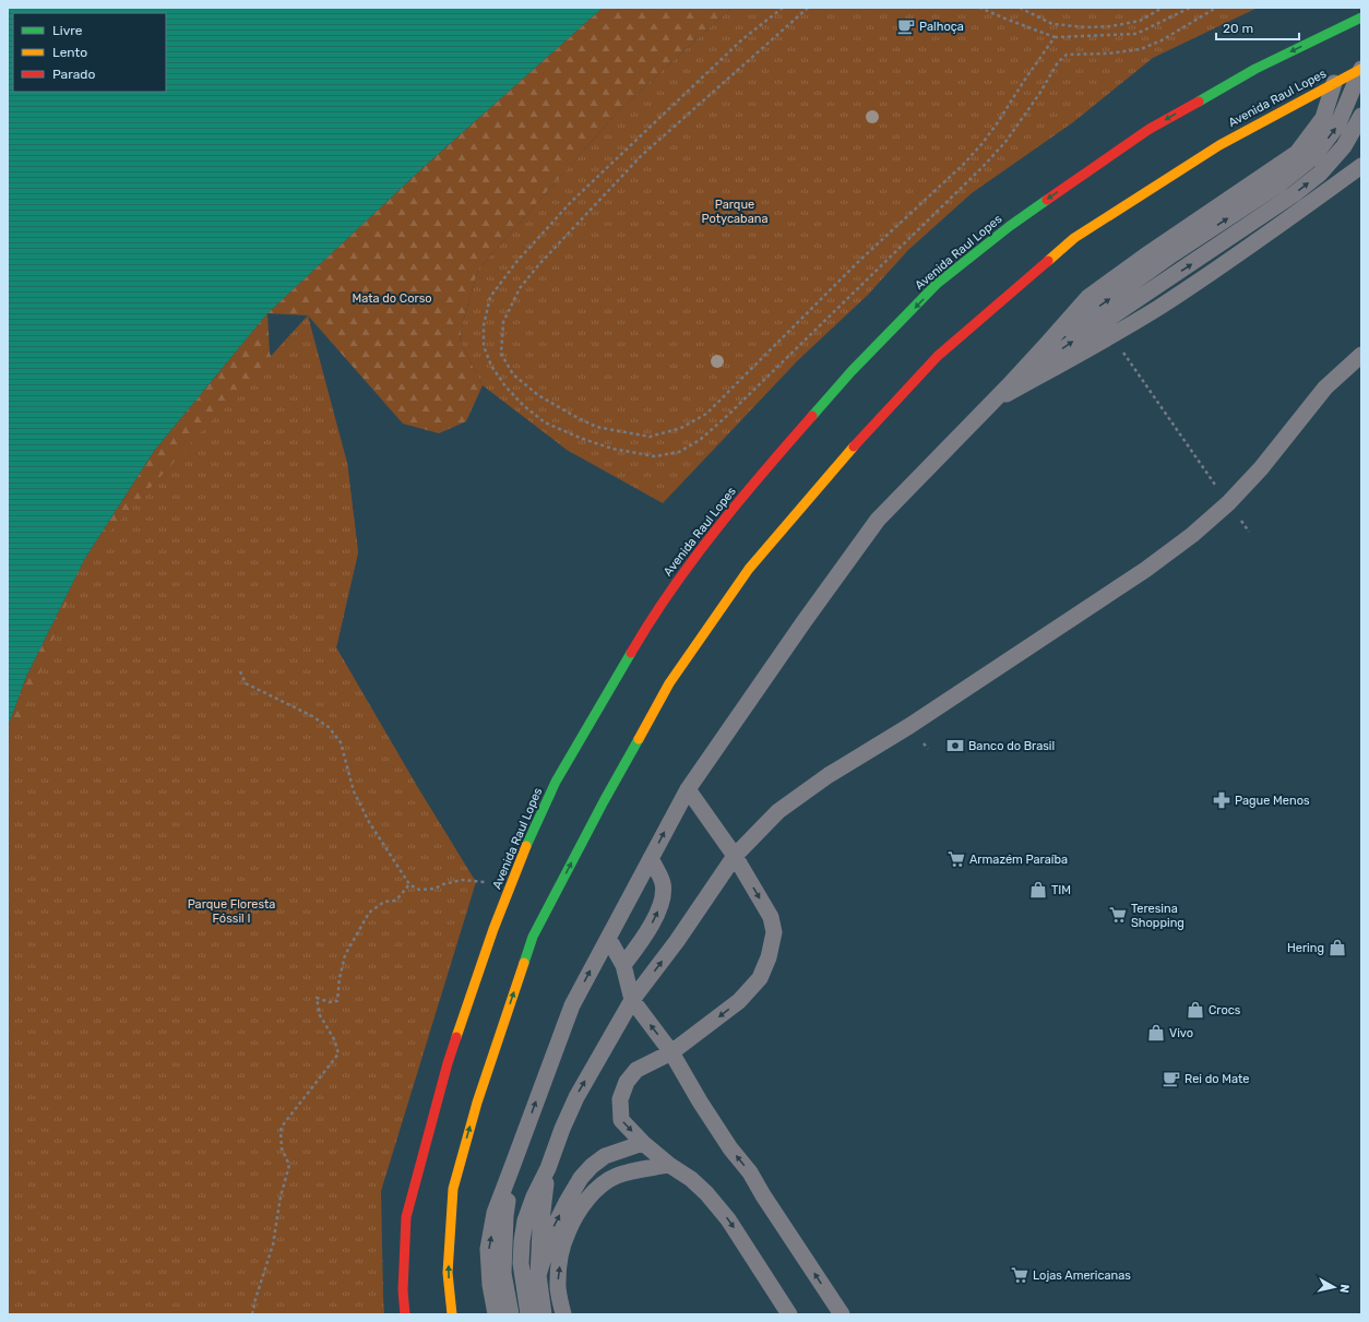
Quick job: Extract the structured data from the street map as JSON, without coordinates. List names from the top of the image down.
{
  "streets": {
    "main road": ["Avenida Raul Lopes"]
  },
  "parks": ["Parque Potycabana", "Mata do Corso", "Parque Floresta Fóssil I"],
  "places": {
    "cafe": ["Palhoça", "Rei do Mate"],
    "bank": ["Banco do Brasil"],
    "pharmacy": ["Pague Menos"],
    "supermarket": ["Armazém Paraíba", "Teresina Shopping", "Lojas Americanas"],
    "shop": [
      "TIM",
      "Hering",
      "Crocs",
      "Vivo"
    ]
  },
  "legend": ["Livre", "Lento", "Parado"],
  "scale_bar": "20 m",
  "north": "right"
}
